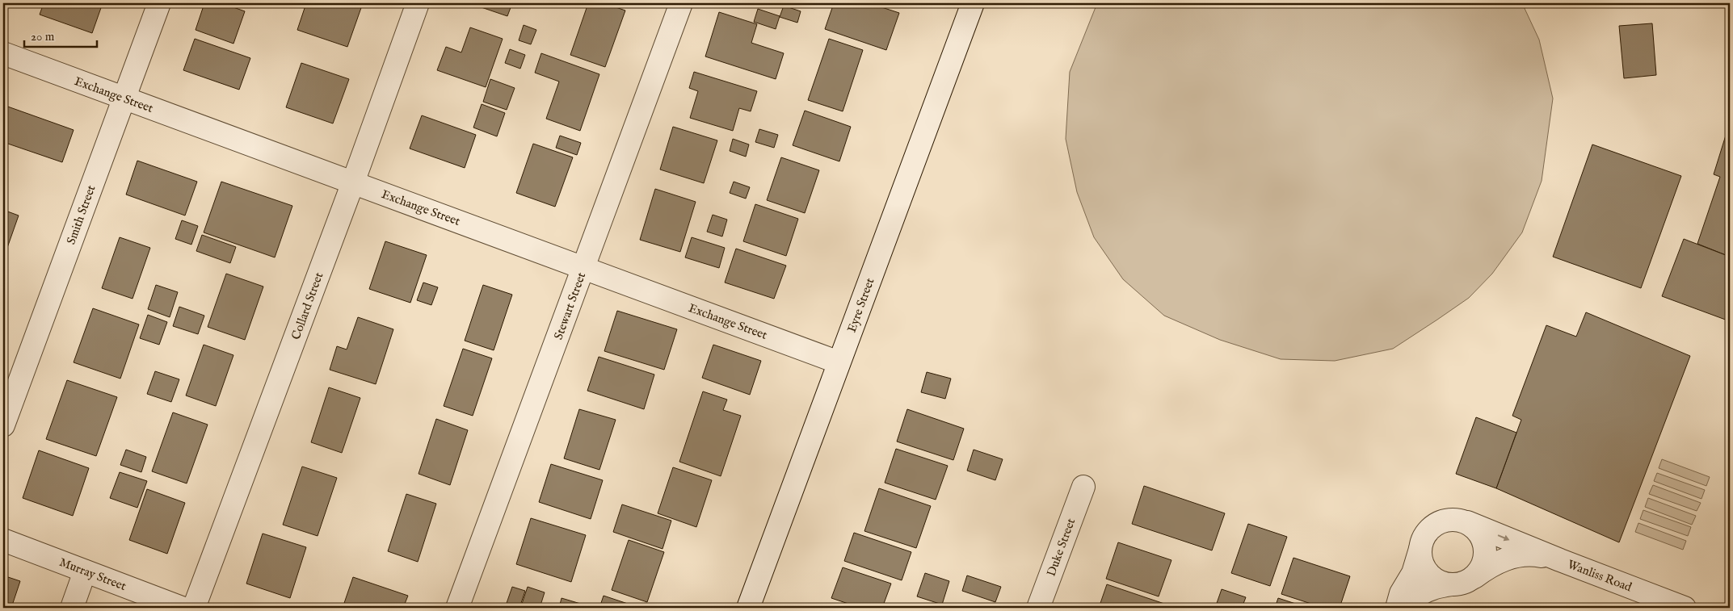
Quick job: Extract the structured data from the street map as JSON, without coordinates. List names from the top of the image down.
{
  "streets": {
    "street": [
      "Exchange Street",
      "Smith Street",
      "Eyre Street",
      "Collard Street",
      "Stewart Street",
      "Duke Street",
      "Murray Street",
      "Wanliss Road"
    ]
  },
  "crossings": [
    ["Exchange Street", "Smith Street"],
    ["Exchange Street", "Eyre Street"],
    ["Exchange Street", "Collard Street"],
    ["Exchange Street", "Stewart Street"]
  ],
  "scale_bar": "20 m"
}
